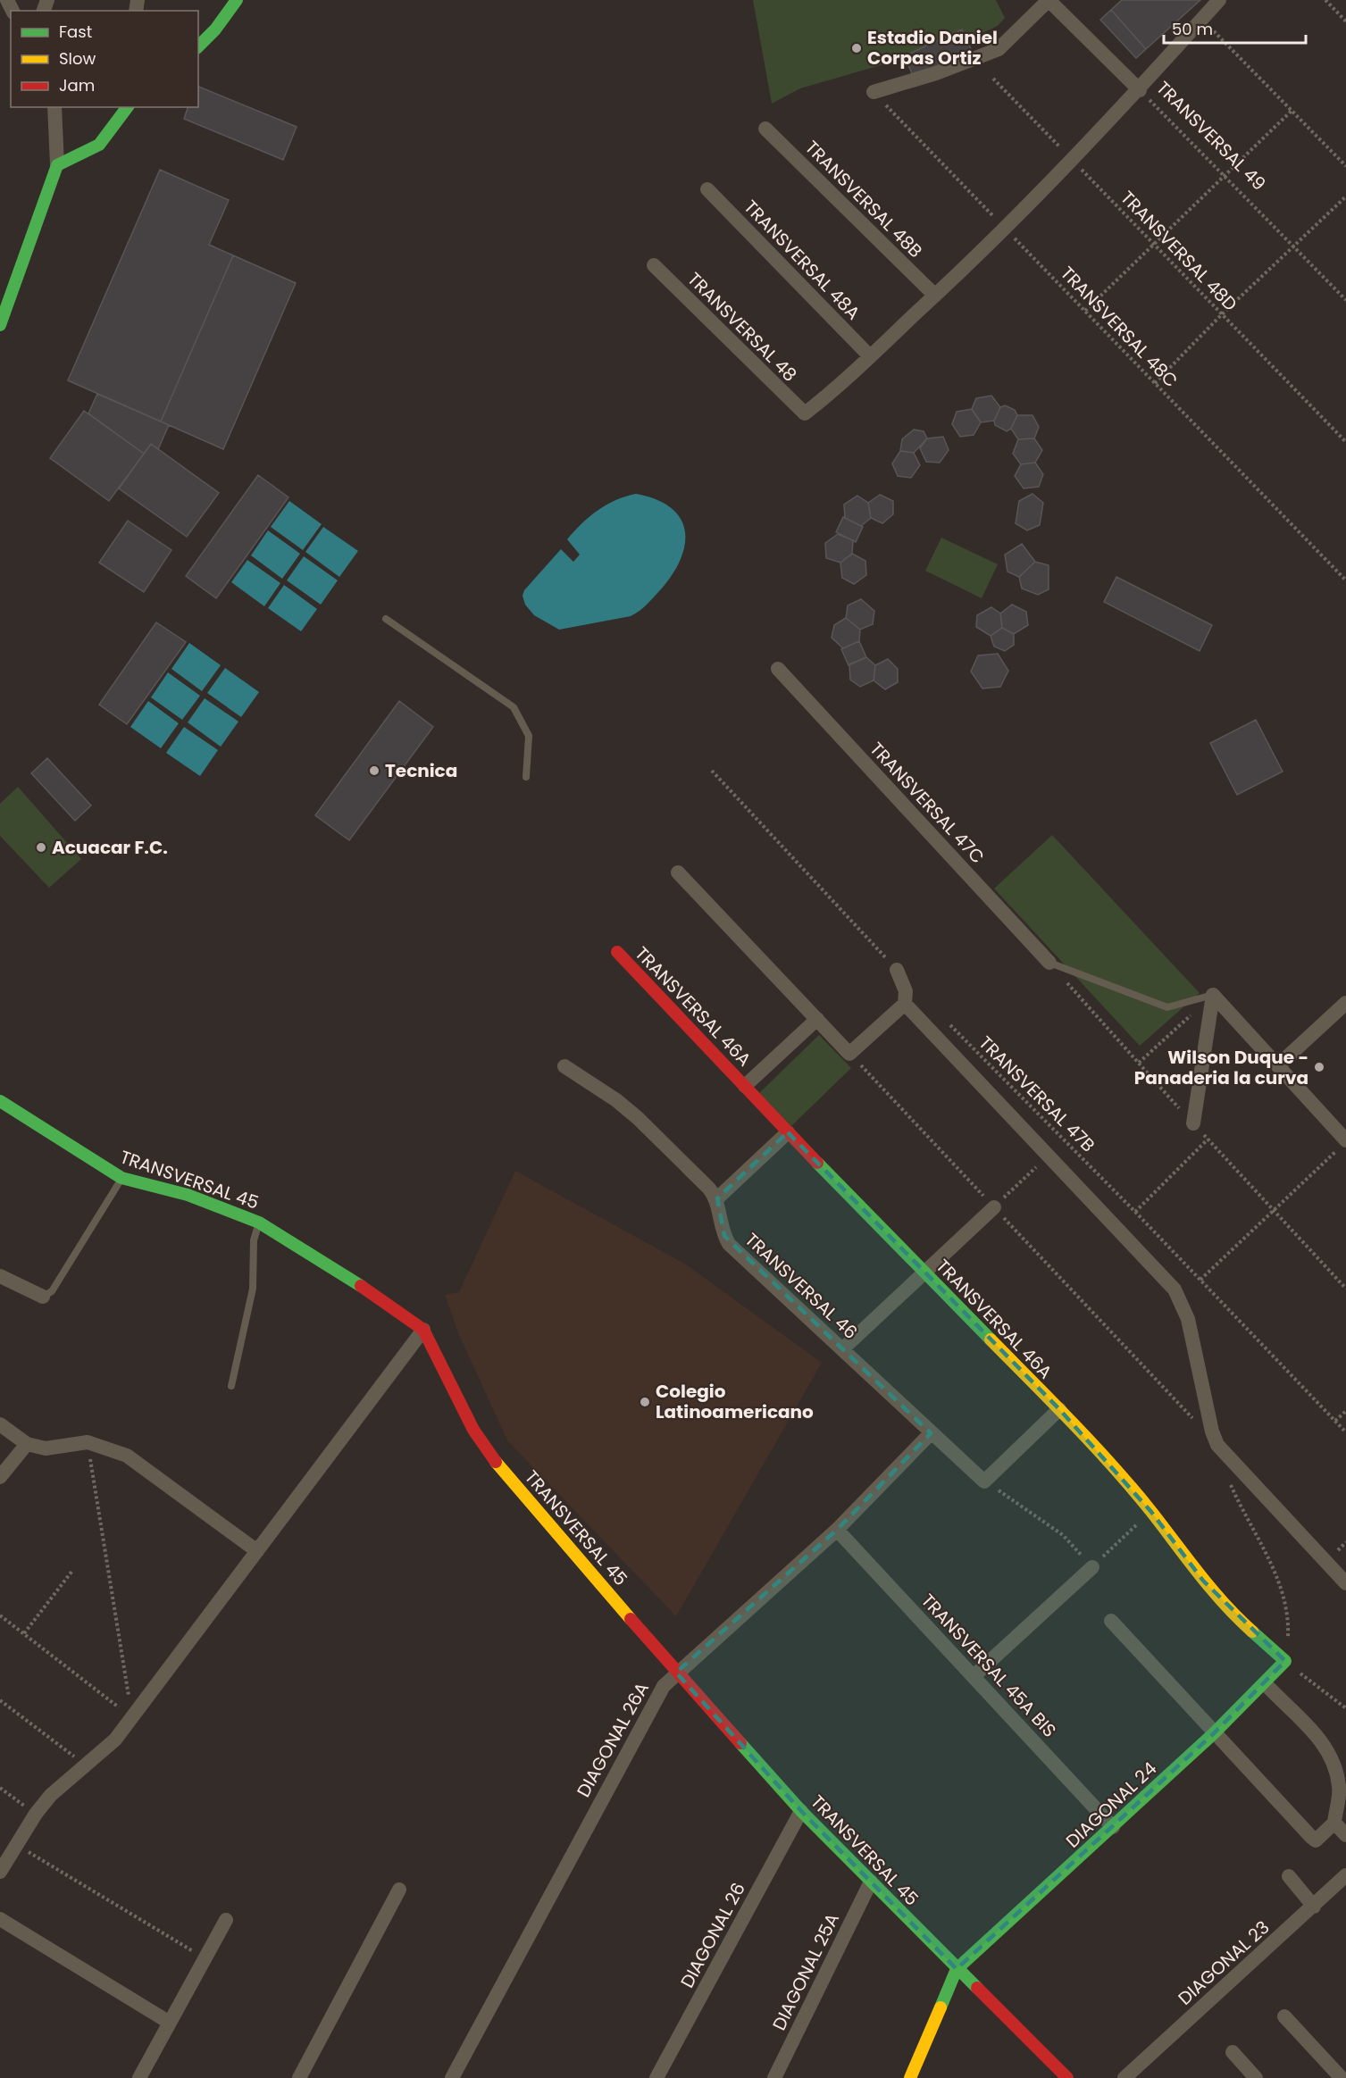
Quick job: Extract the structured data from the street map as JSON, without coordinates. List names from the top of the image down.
{
  "streets": {
    "street": [
      "TRANSVERSAL 49",
      "TRANSVERSAL 48B",
      "TRANSVERSAL 48A",
      "TRANSVERSAL 48",
      "TRANSVERSAL 47C",
      "TRANSVERSAL 46A",
      "TRANSVERSAL 45",
      "TRANSVERSAL 46",
      "TRANSVERSAL 45A BIS",
      "DIAGONAL 26A",
      "DIAGONAL 24",
      "DIAGONAL 26",
      "DIAGONAL 23",
      "DIAGONAL 25A"
    ],
    "path": ["TRANSVERSAL 48D", "TRANSVERSAL 48C", "TRANSVERSAL 47B"]
  },
  "crossings": [
    ["TRANSVERSAL 48A", "TRANSVERSAL 48"],
    ["TRANSVERSAL 46A", "DIAGONAL 24"],
    ["TRANSVERSAL 45", "DIAGONAL 26A"],
    ["TRANSVERSAL 45", "DIAGONAL 24"],
    ["TRANSVERSAL 45", "DIAGONAL 26"],
    ["TRANSVERSAL 45", "DIAGONAL 25A"],
    ["TRANSVERSAL 46", "DIAGONAL 26A"],
    ["TRANSVERSAL 45A BIS", "DIAGONAL 26A"],
    ["TRANSVERSAL 45A BIS", "DIAGONAL 24"]
  ],
  "places": [
    "Estadio Daniel Corpas Ortiz",
    "Tecnica",
    "Acuacar F.C.",
    "Wilson Duque - Panaderia la curva",
    "Colegio Latinoamericano"
  ],
  "legend": ["Fast", "Slow", "Jam"],
  "scale_bar": "50 m"
}
